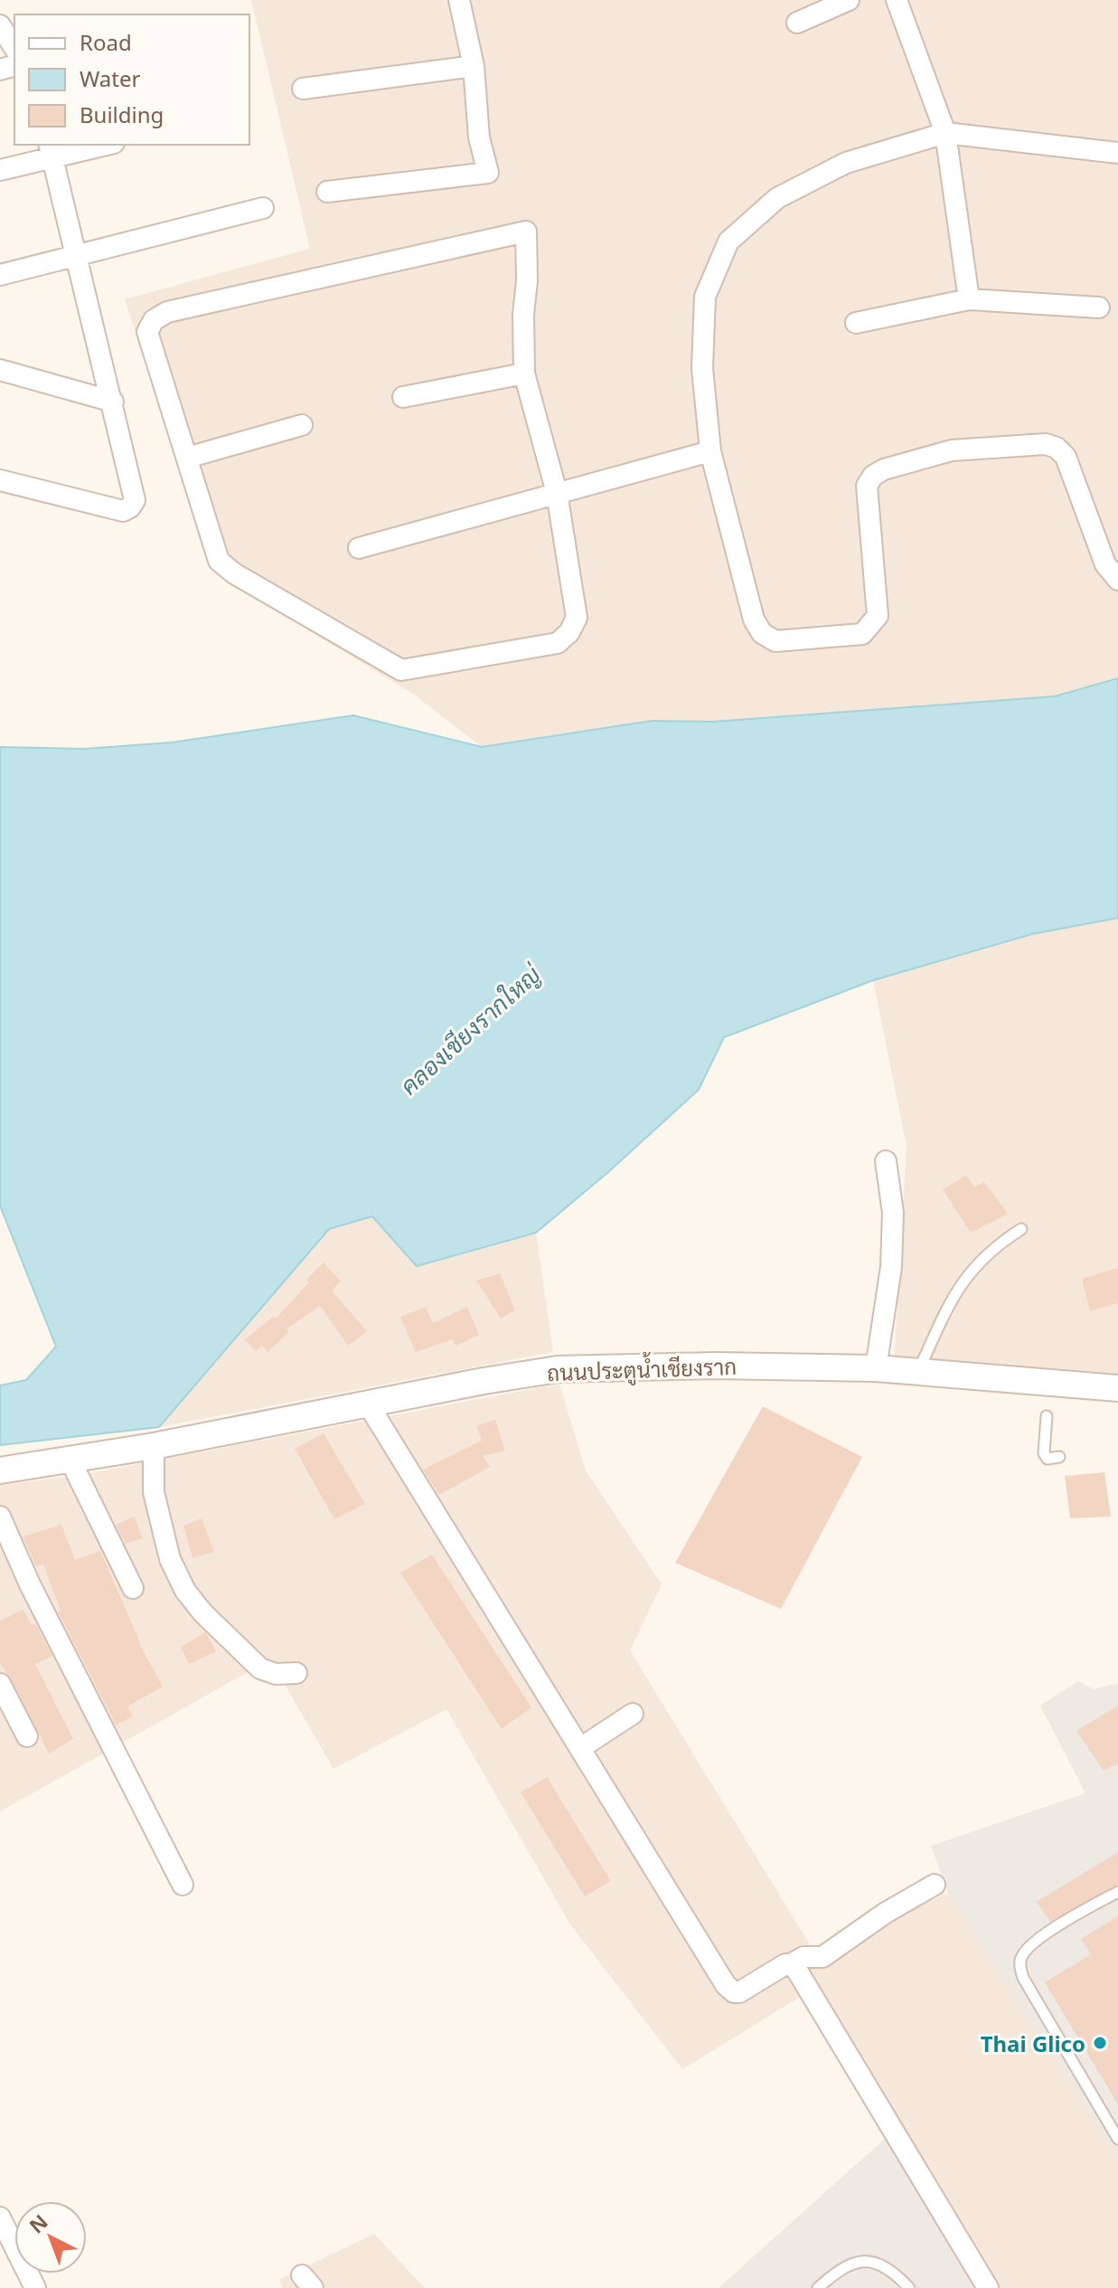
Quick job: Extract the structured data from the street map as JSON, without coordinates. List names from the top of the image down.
{
  "streets": {
    "street": ["ถนนประตูน้ำเชียงราก"]
  },
  "water": ["คลองเชียงรากใหญ่"],
  "places": ["Thai Glico"],
  "legend": ["Road", "Water", "Building"],
  "north": "top left"
}
